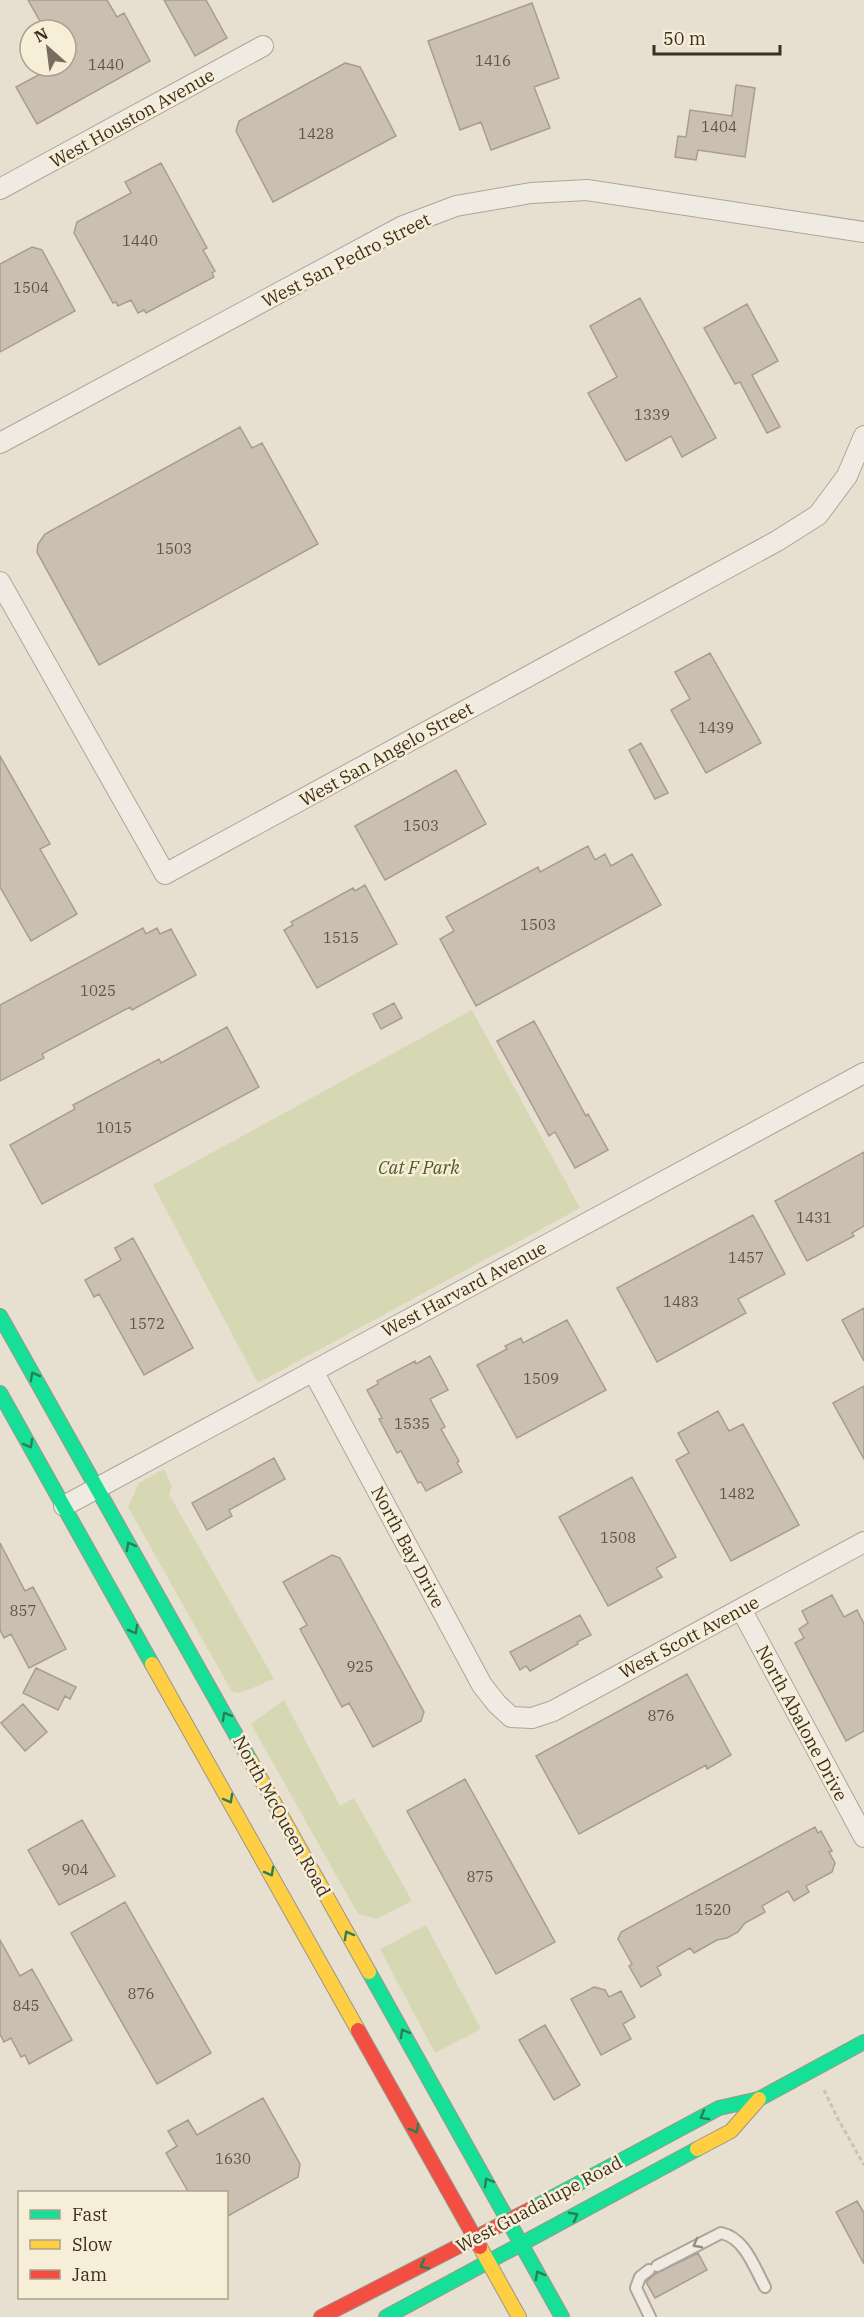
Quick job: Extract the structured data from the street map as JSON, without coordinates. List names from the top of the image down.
{
  "streets": {
    "main road": ["North McQueen Road", "West Guadalupe Road"],
    "street": [
      "West Houston Avenue",
      "West San Pedro Street",
      "West San Angelo Street",
      "West Harvard Avenue",
      "North Bay Drive",
      "West Scott Avenue",
      "North Abalone Drive"
    ]
  },
  "crossings": [
    ["West Harvard Avenue", "North Bay Drive"],
    ["West Harvard Avenue", "North McQueen Road"],
    ["North Bay Drive", "West Scott Avenue"],
    ["West Scott Avenue", "North Abalone Drive"],
    ["North McQueen Road", "West Guadalupe Road"]
  ],
  "parks": ["Cat F Park"],
  "house_numbers": [
    "1416",
    "1440",
    "1404",
    "1428",
    "1440",
    "1504",
    "1339",
    "1503",
    "1439",
    "1503",
    "1503",
    "1515",
    "1025",
    "1015",
    "1431",
    "1457",
    "1483",
    "1572",
    "1509",
    "1535",
    "1482",
    "1508",
    "857",
    "925",
    "876",
    "904",
    "875",
    "1520",
    "876",
    "845",
    "1630"
  ],
  "legend": ["Fast", "Slow", "Jam"],
  "scale_bar": "50 m",
  "north": "top left"
}
